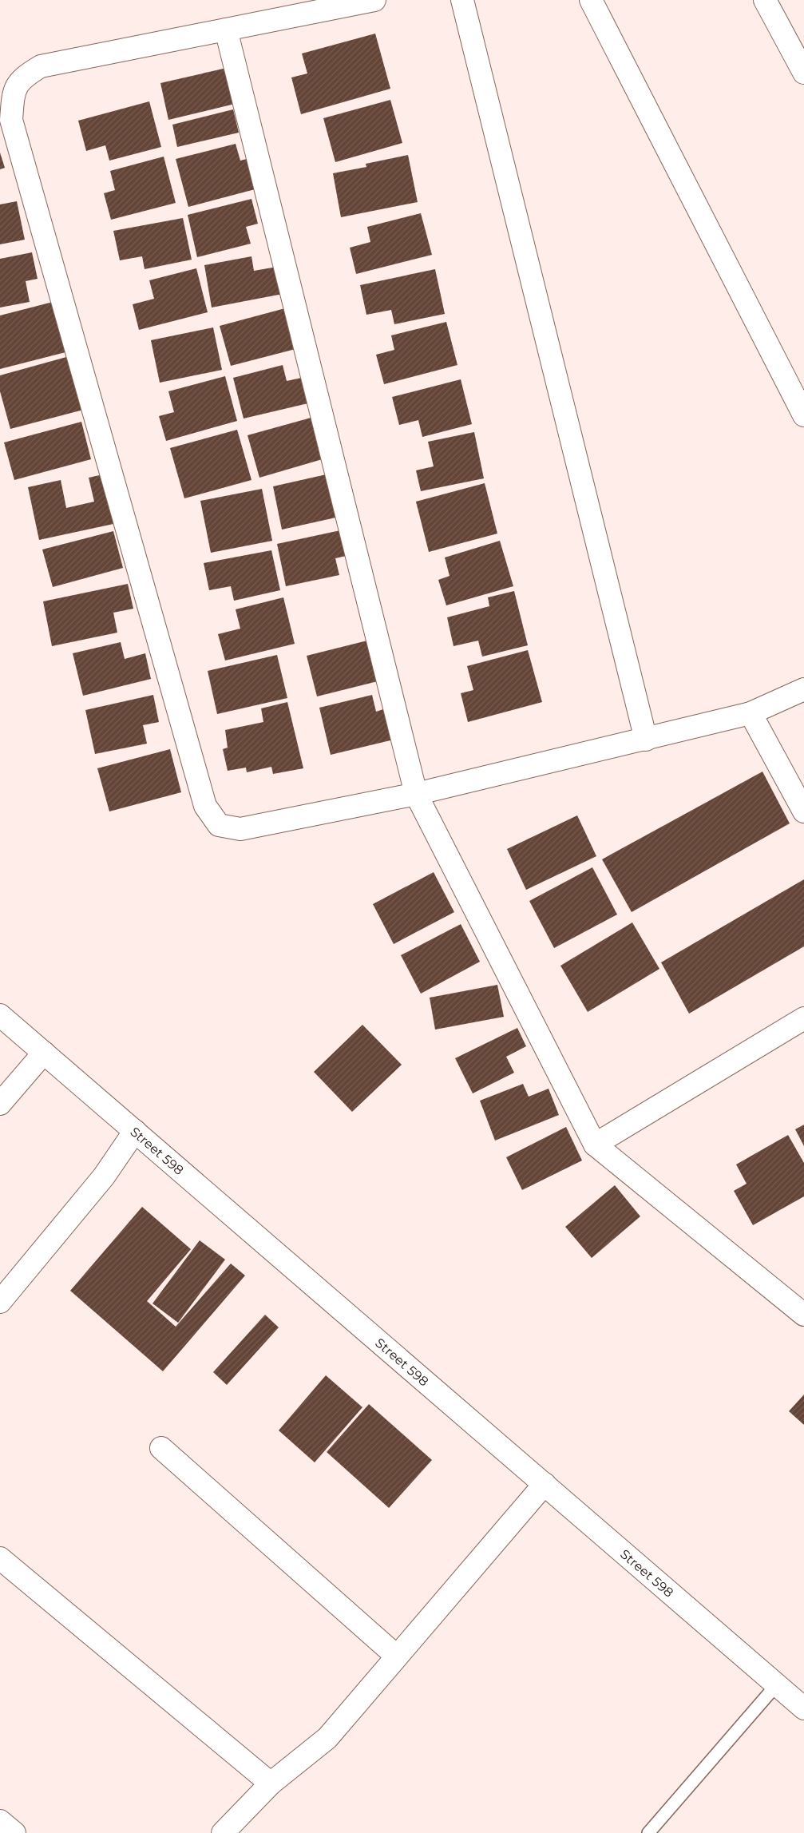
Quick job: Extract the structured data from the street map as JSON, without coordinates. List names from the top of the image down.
{
  "streets": {
    "street": ["Street 598"]
  }
}
